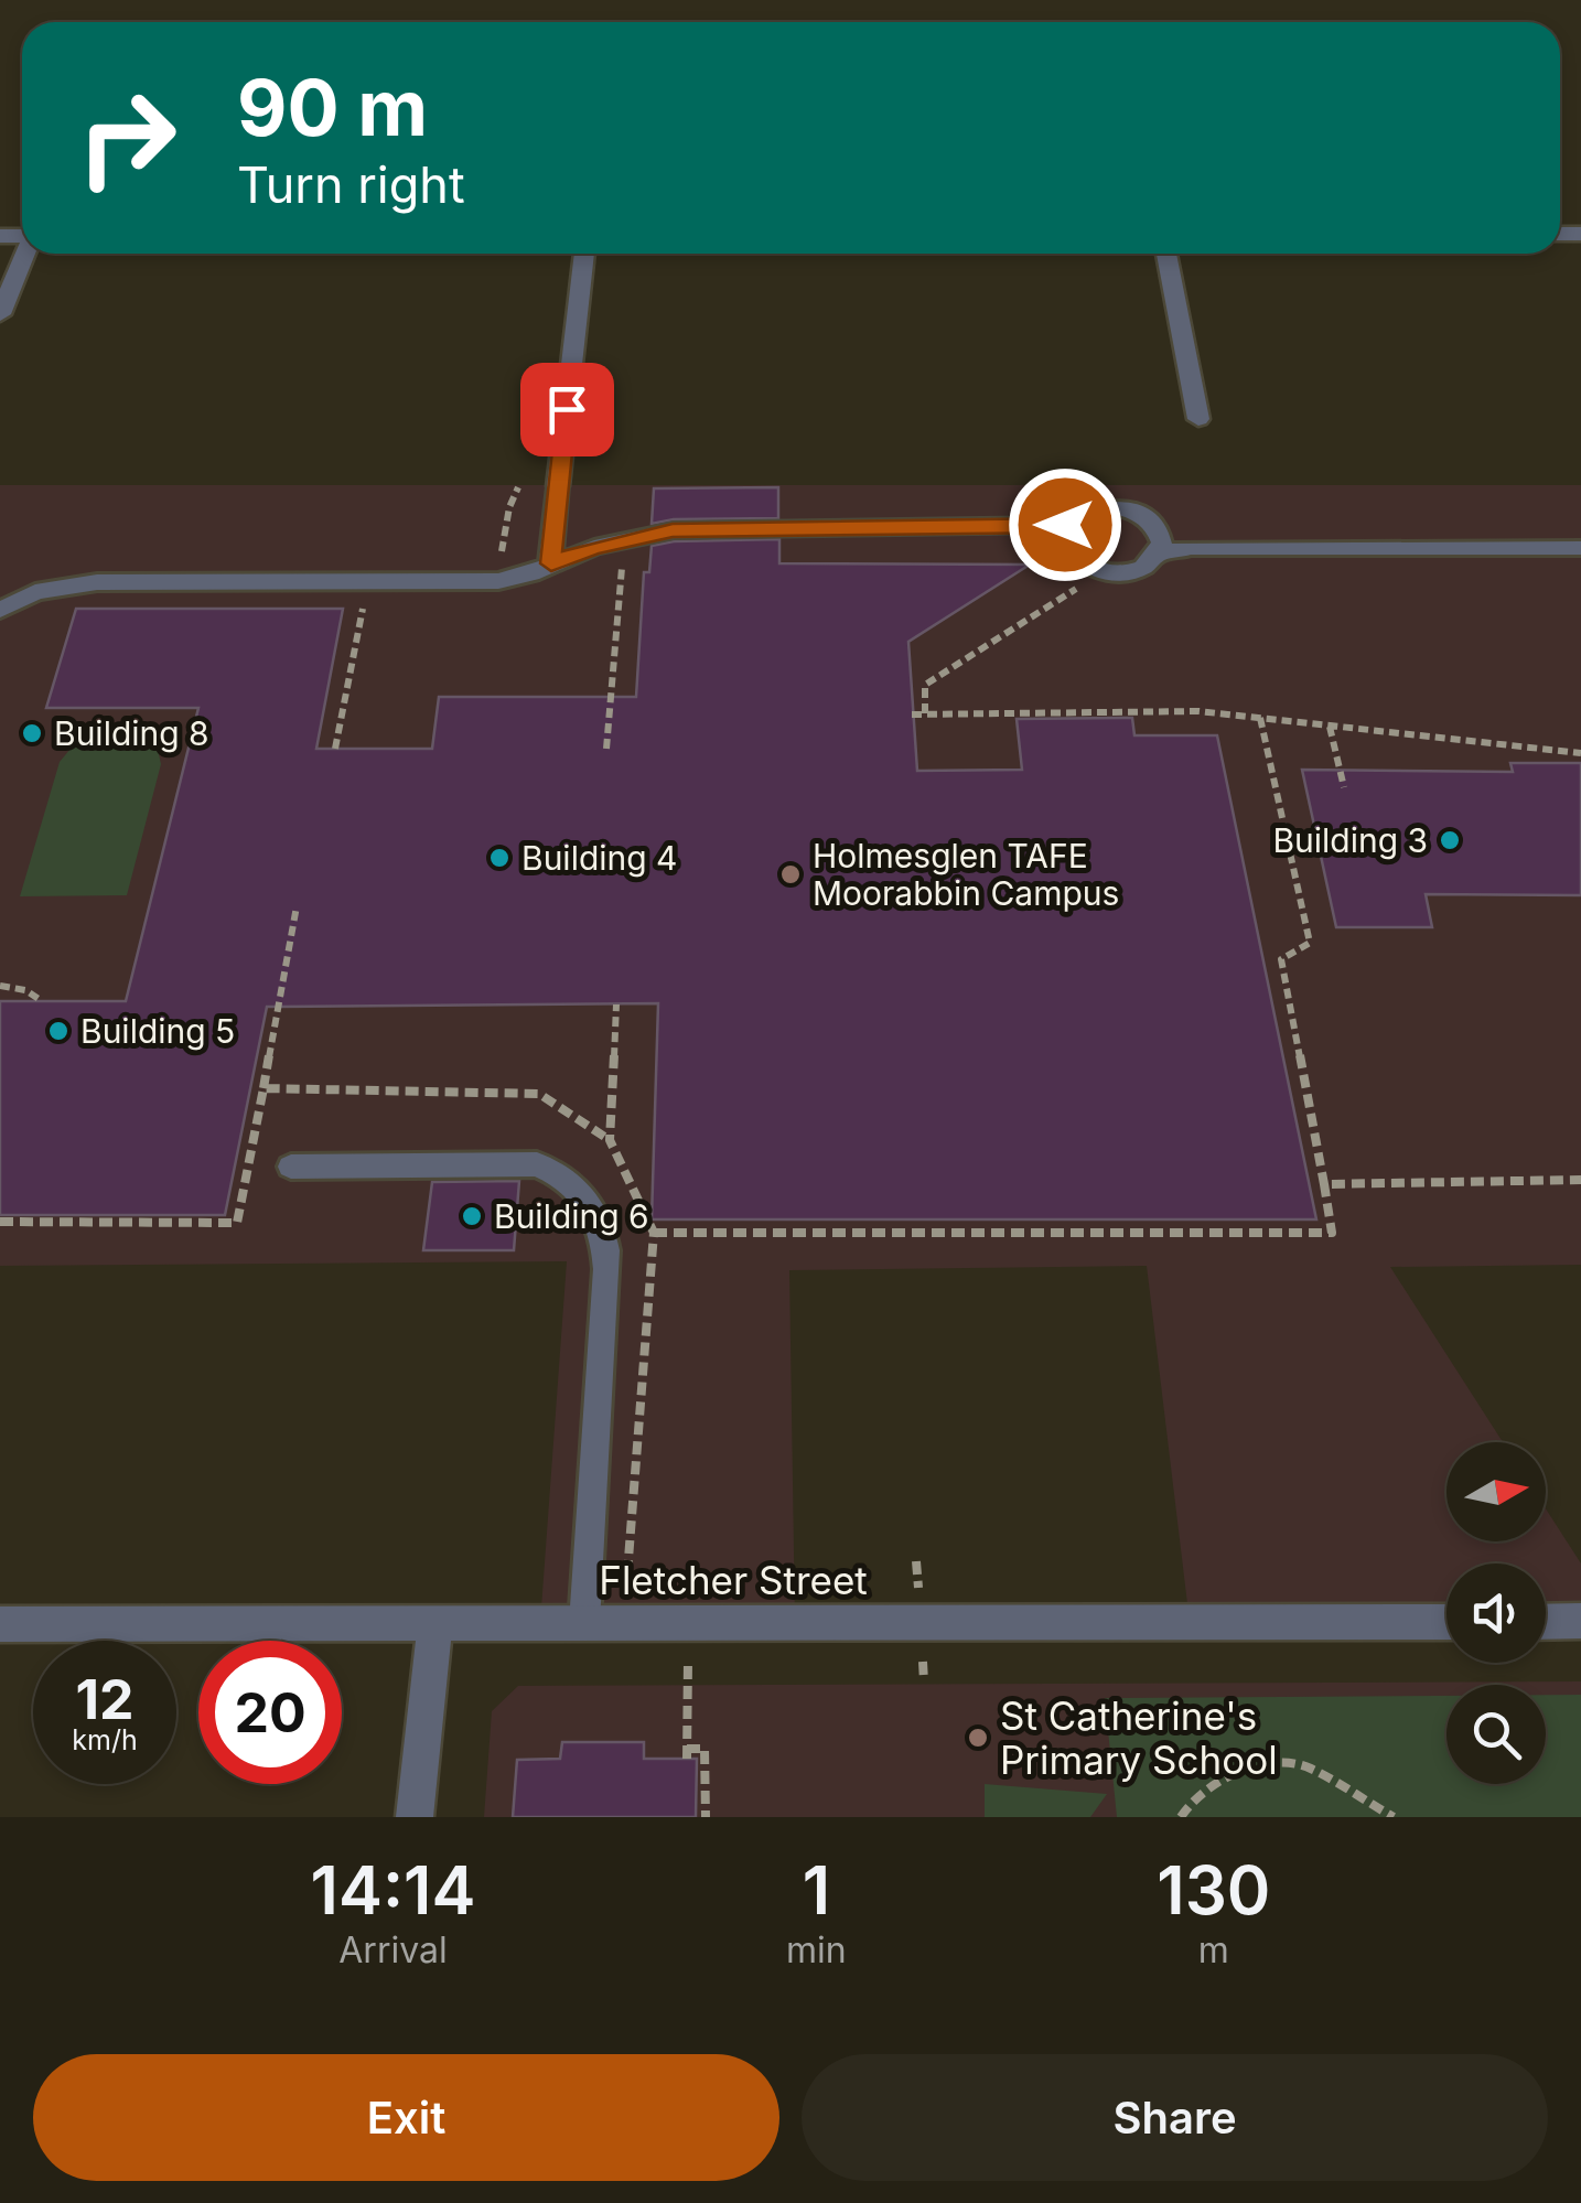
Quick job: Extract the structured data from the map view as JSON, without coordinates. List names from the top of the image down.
{
  "streets": {
    "street": ["Fletcher Street"]
  },
  "places": [
    "Building 8",
    "Building 3",
    "Building 4",
    "Holmesglen TAFE Moorabbin Campus",
    "Building 5",
    "Building 6",
    "St Catherine's Primary School"
  ],
  "north": "right",
  "page": {
    "turn": ["90 m", "Turn right"],
    "speed": "12 km/h",
    "limit": "20",
    "eta": [
      "14:14",
      "Arrival",
      "1",
      "min",
      "130",
      "m"
    ],
    "buttons": ["Exit", "Share"]
  }
}
